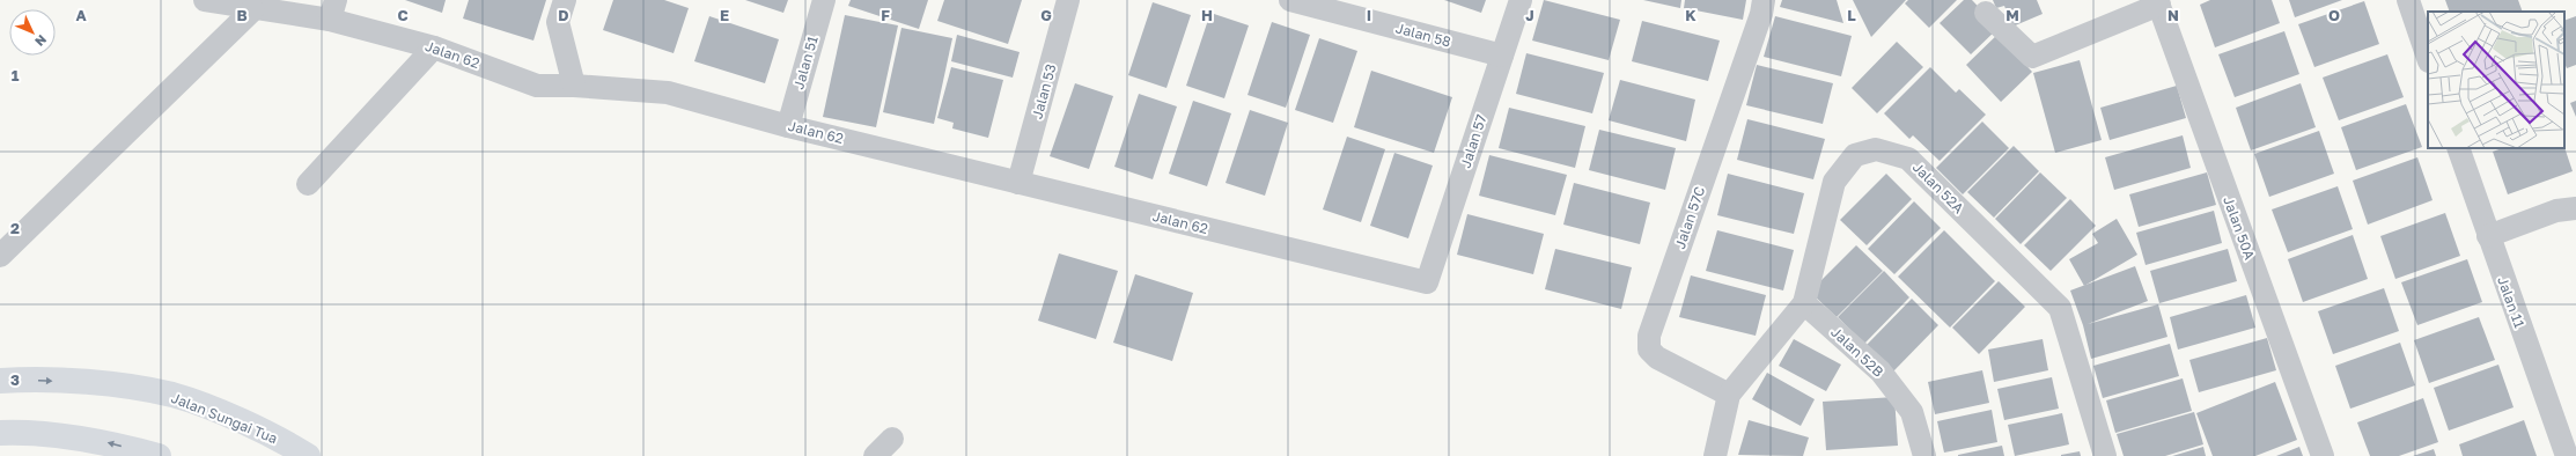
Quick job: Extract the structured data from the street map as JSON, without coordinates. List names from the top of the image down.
{
  "streets": {
    "main road": ["Jalan Sungai Tua"],
    "street": [
      "Jalan 58",
      "Jalan 62",
      "Jalan 51",
      "Jalan 53",
      "Jalan 57",
      "Jalan 52A",
      "Jalan 57C",
      "Jalan 50A",
      "Jalan 11",
      "Jalan 52B"
    ]
  },
  "crossings": [
    ["Jalan 58", "Jalan 57"],
    ["Jalan 62", "Jalan 51"],
    ["Jalan 62", "Jalan 53"],
    ["Jalan 62", "Jalan 57"],
    ["Jalan 52A", "Jalan 57C"],
    ["Jalan 52A", "Jalan 52B"]
  ],
  "north": "bottom right",
  "grid": {
    "columns": [
      "A",
      "B",
      "C",
      "D",
      "E",
      "F",
      "G",
      "H",
      "I",
      "J",
      "K",
      "L",
      "M",
      "N",
      "O"
    ],
    "rows": ["1", "2", "3"]
  }
}
